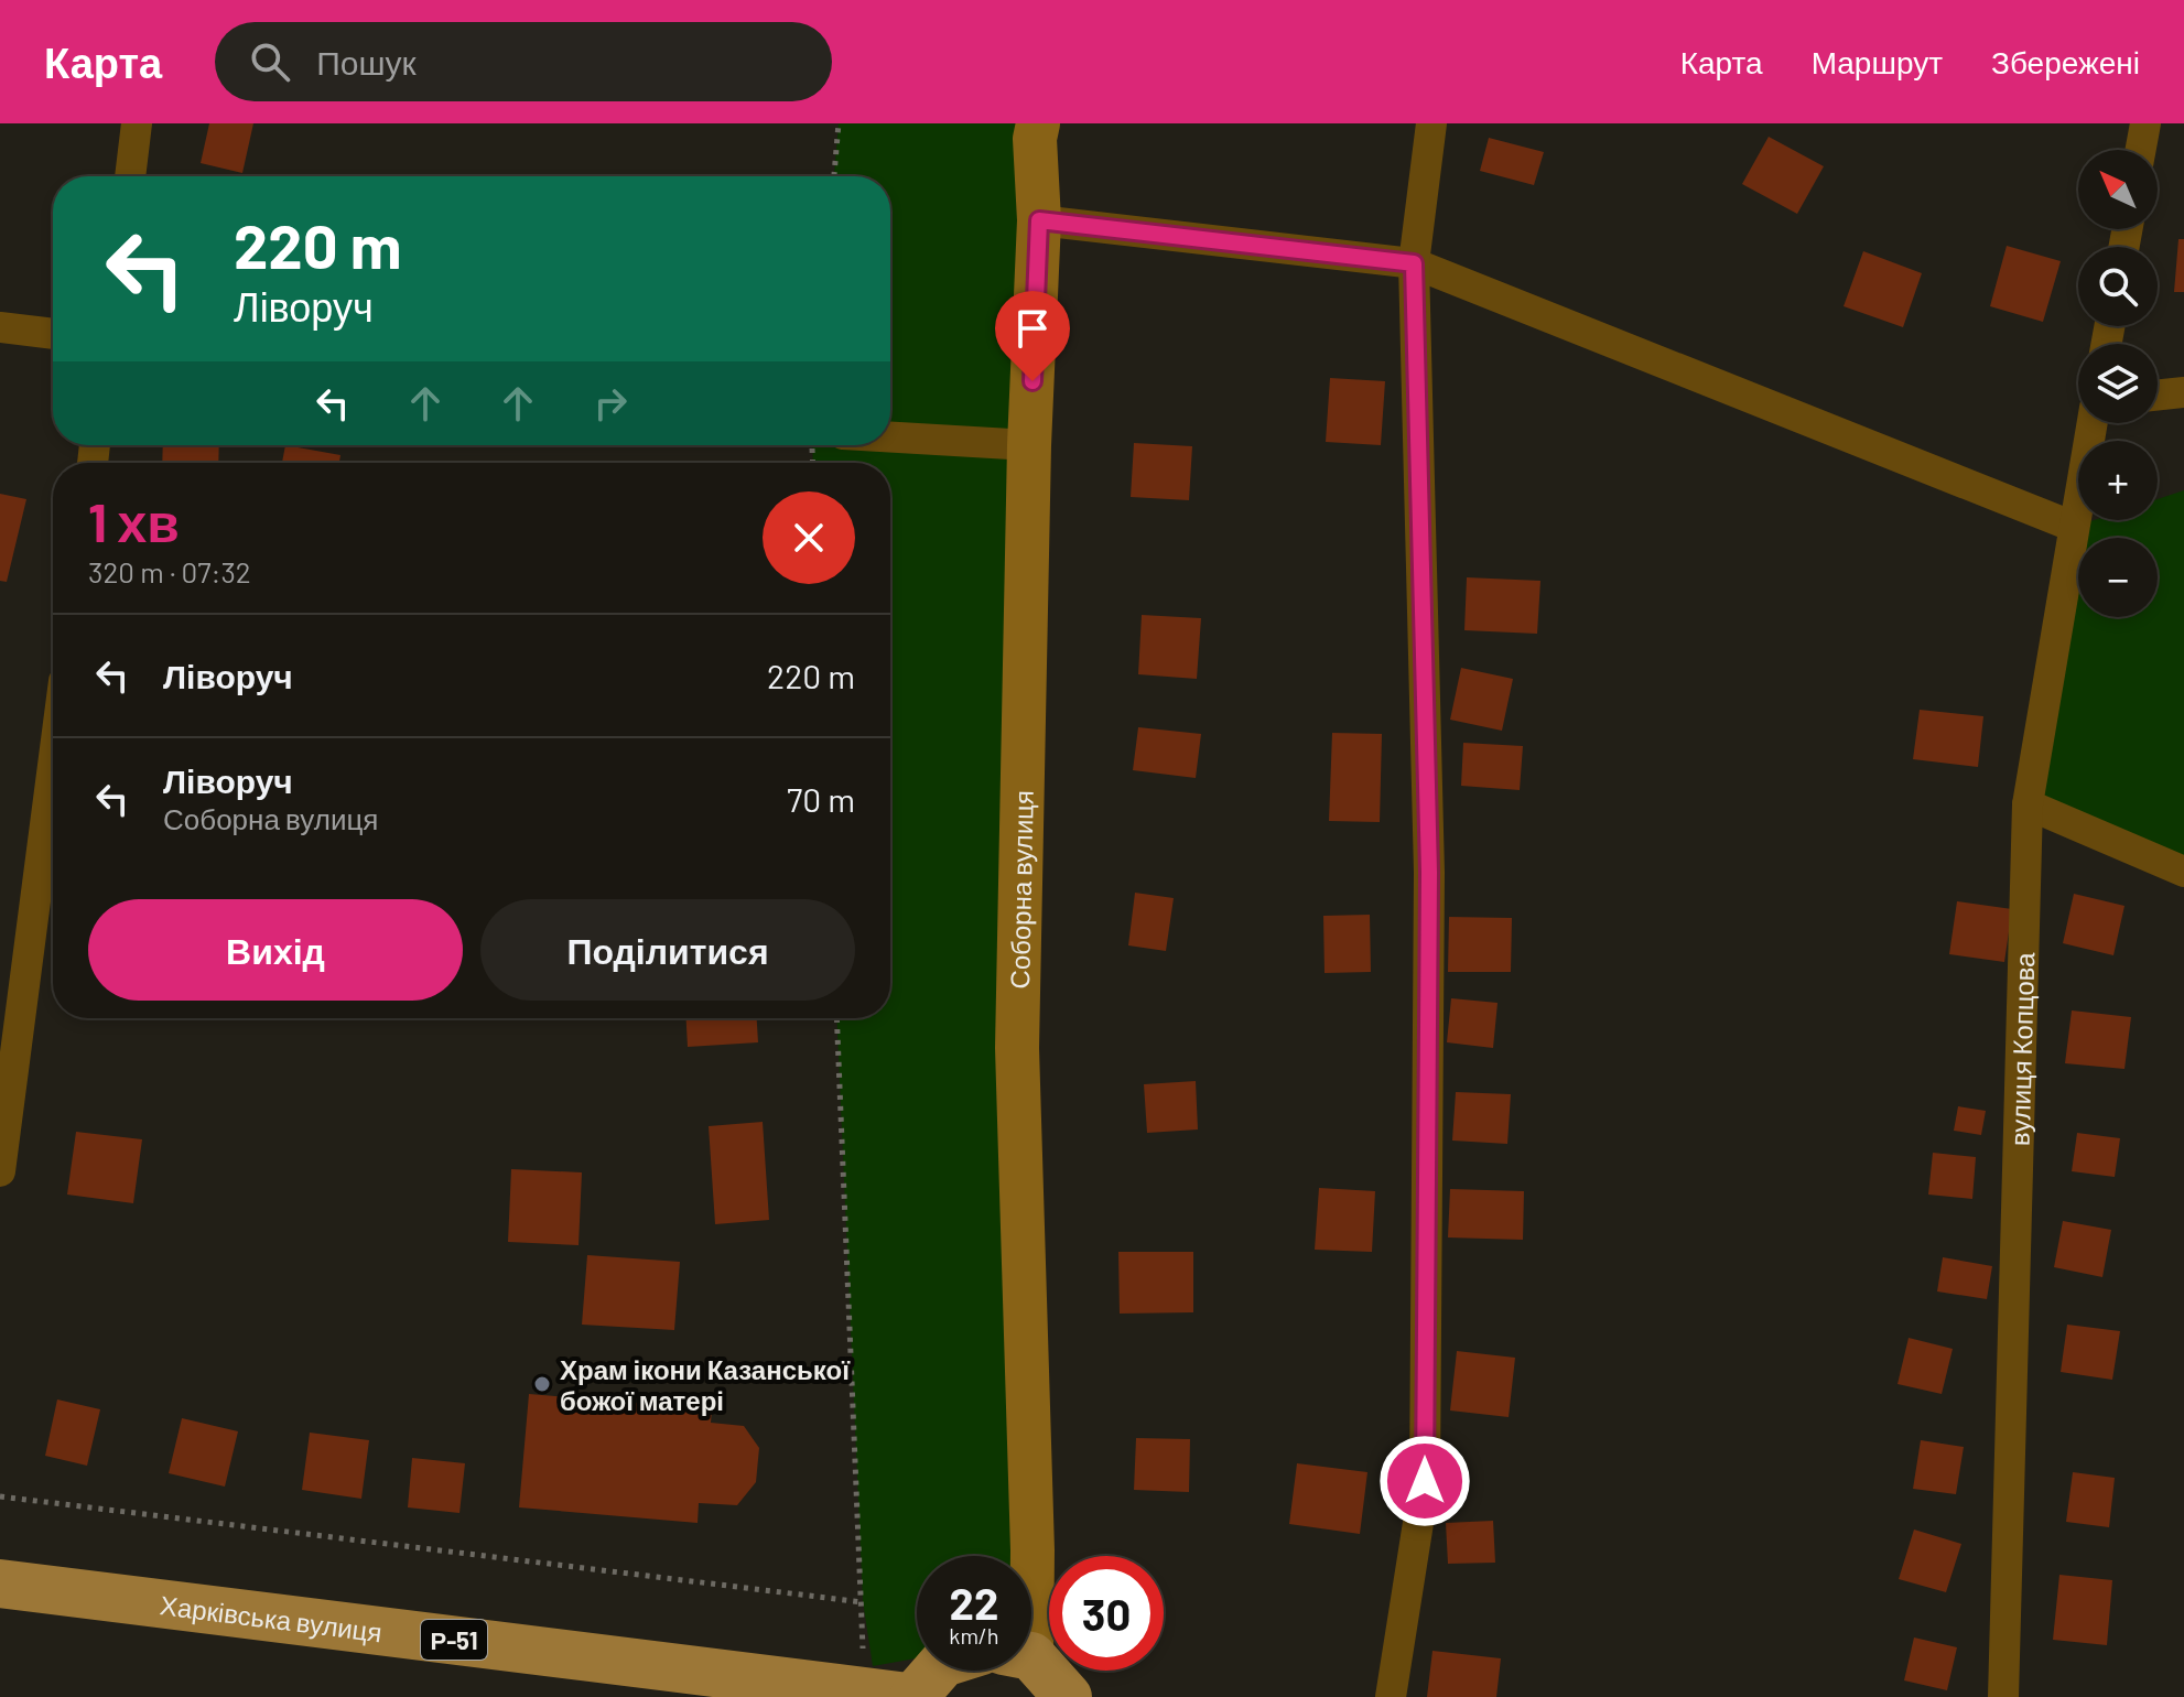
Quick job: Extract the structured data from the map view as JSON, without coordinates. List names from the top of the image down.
{
  "streets": {
    "main road": ["Соборна вулиця", "Харківська вулиця", "Р-51"],
    "street": ["вулиця Копцова"]
  },
  "places": ["Храм ікони Казанської божої матері"],
  "north": "top left",
  "page": {
    "header": "Карта",
    "search": "Пошук",
    "nav": ["Карта", "Маршрут", "Збережені"],
    "map_buttons": ["+", "−"],
    "turn": ["220 m", "Ліворуч"],
    "heading": ["1 хв", "320 m · 07:32"],
    "list": [
      {
        "name": "Ліворуч",
        "value": "220 m"
      },
      {
        "name": "Ліворуч",
        "note": "Соборна вулиця",
        "value": "70 m"
      }
    ],
    "buttons": ["Вихід", "Поділитися"],
    "speed": "22 km/h",
    "limit": "30"
  }
}
